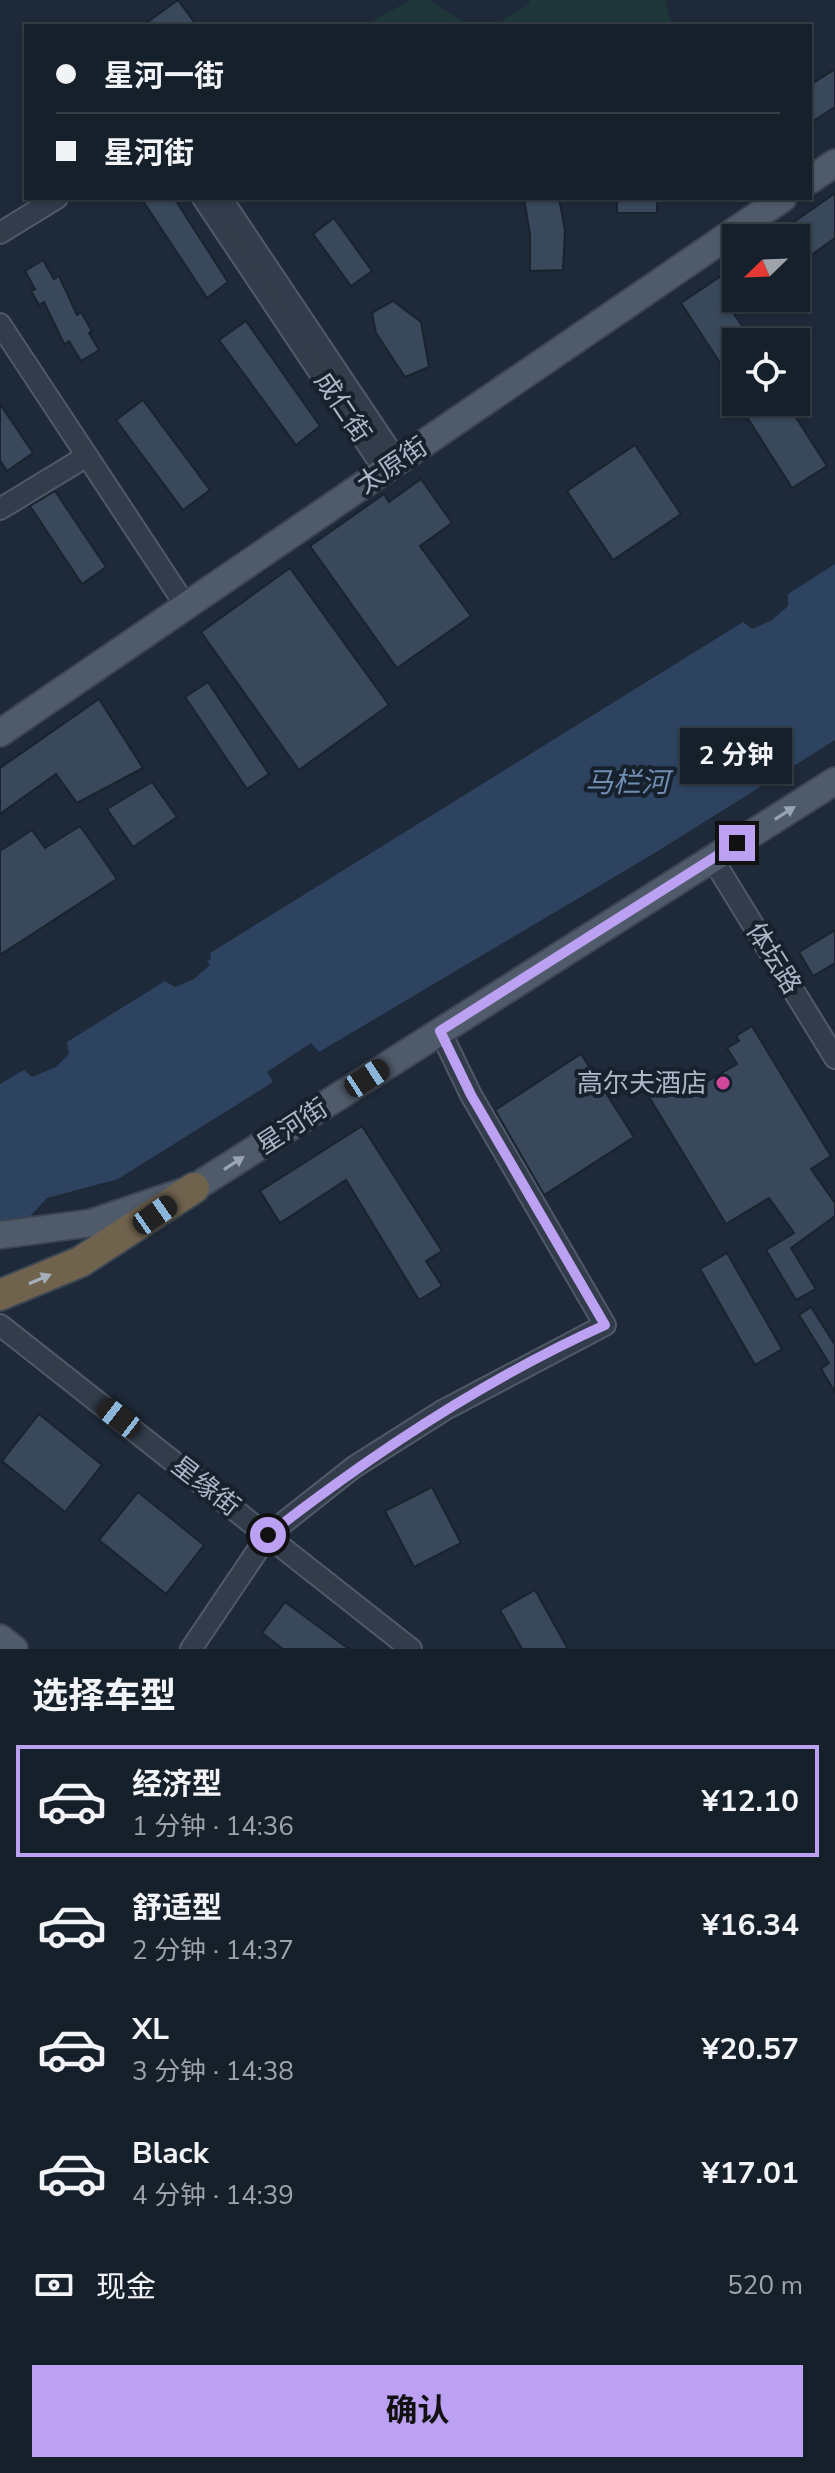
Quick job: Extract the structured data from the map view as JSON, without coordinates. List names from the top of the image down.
{
  "streets": {
    "main road": ["太原街", "星河街"],
    "street": ["成仁街", "体坛路", "星缘街"]
  },
  "crossings": [
    ["成仁街", "太原街"],
    ["体坛路", "星河街"]
  ],
  "one_way": ["星河街"],
  "water": ["马栏河"],
  "places": ["高尔夫酒店"],
  "north": "bottom left",
  "page": {
    "banner": ["星河一街", "星河街"],
    "bubble": "2 分钟",
    "heading": "选择车型",
    "list": [
      {
        "name": "经济型",
        "note": "1 分钟 · 14:36",
        "value": "¥12.10"
      },
      {
        "name": "舒适型",
        "note": "2 分钟 · 14:37",
        "value": "¥16.34"
      },
      {
        "name": "XL",
        "note": "3 分钟 · 14:38",
        "value": "¥20.57"
      },
      {
        "name": "Black",
        "note": "4 分钟 · 14:39",
        "value": "¥17.01"
      }
    ],
    "pay": ["现金", "520 m"],
    "buttons": "确认"
  }
}
